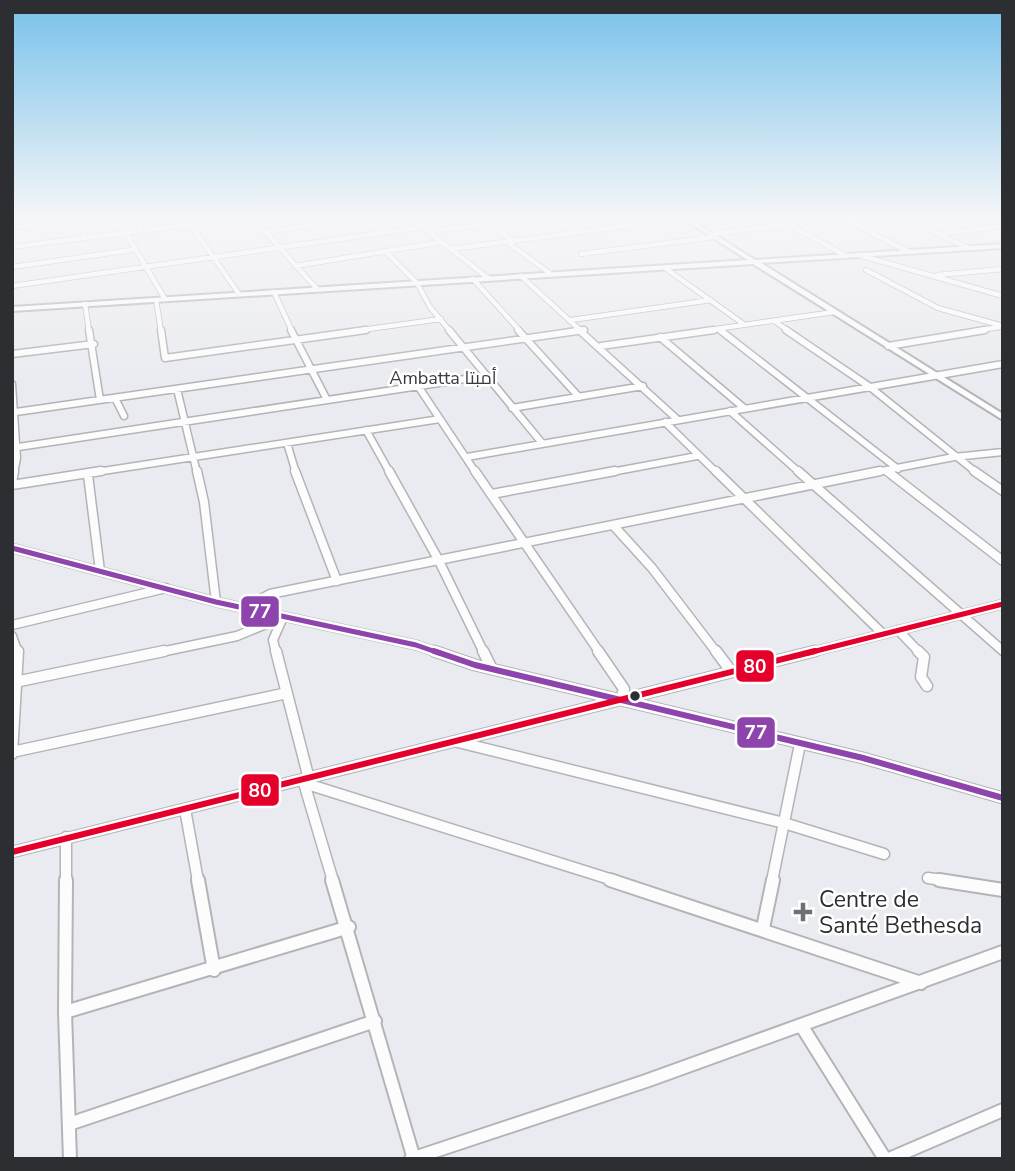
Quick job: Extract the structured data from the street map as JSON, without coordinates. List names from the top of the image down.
{
  "districts": ["Ambatta أمبتا"],
  "places": {
    "health": ["Centre de Santé Bethesda"]
  },
  "lines": ["transit line 77", "transit line 80"]
}
